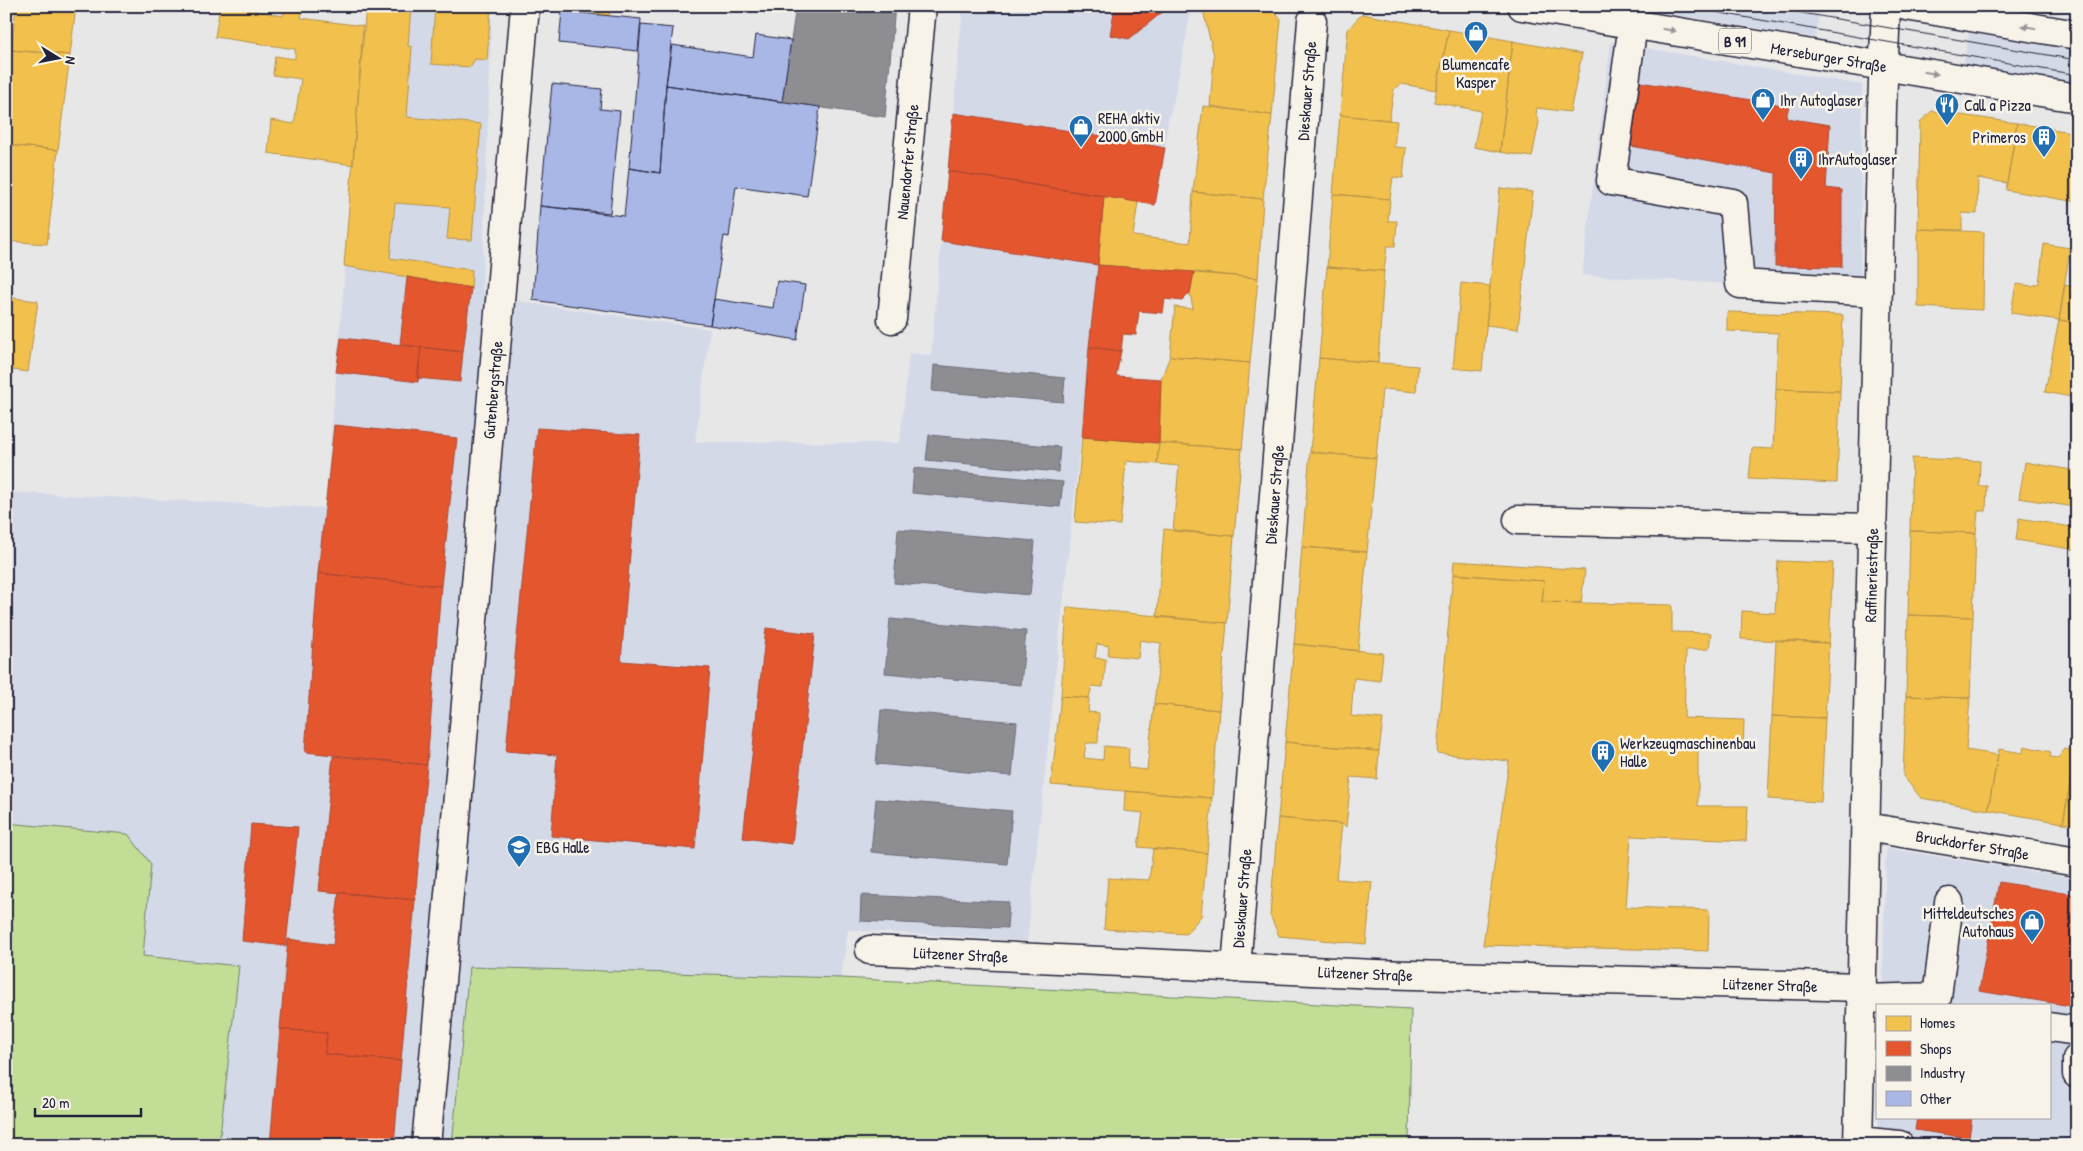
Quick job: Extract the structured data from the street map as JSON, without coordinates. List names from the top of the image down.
{
  "streets": {
    "street": [
      "B 91",
      "Merseburger Straße",
      "Dieskauer Straße",
      "Nauendorfer Straße",
      "Gutenbergstraße",
      "Raffineriestraße",
      "Bruckdorfer Straße",
      "Lützener Straße"
    ]
  },
  "crossings": [
    ["Merseburger Straße", "Raffineriestraße"],
    ["Dieskauer Straße", "Lützener Straße"],
    ["Raffineriestraße", "Bruckdorfer Straße"],
    ["Raffineriestraße", "Lützener Straße"]
  ],
  "places": {
    "shop": [
      "Blumencafe Kasper",
      "Ihr Autoglaser",
      "REHA aktiv 2000 GmbH",
      "Mitteldeutsches Autohaus"
    ],
    "restaurant": ["Call a Pizza"],
    "building": ["Primeros", "IhrAutoglaser", "Werkzeugmaschinenbau Halle"],
    "school or university": ["EBG Halle"]
  },
  "legend": [
    "Homes",
    "Shops",
    "Industry",
    "Other"
  ],
  "scale_bar": "20 m",
  "north": "right"
}
